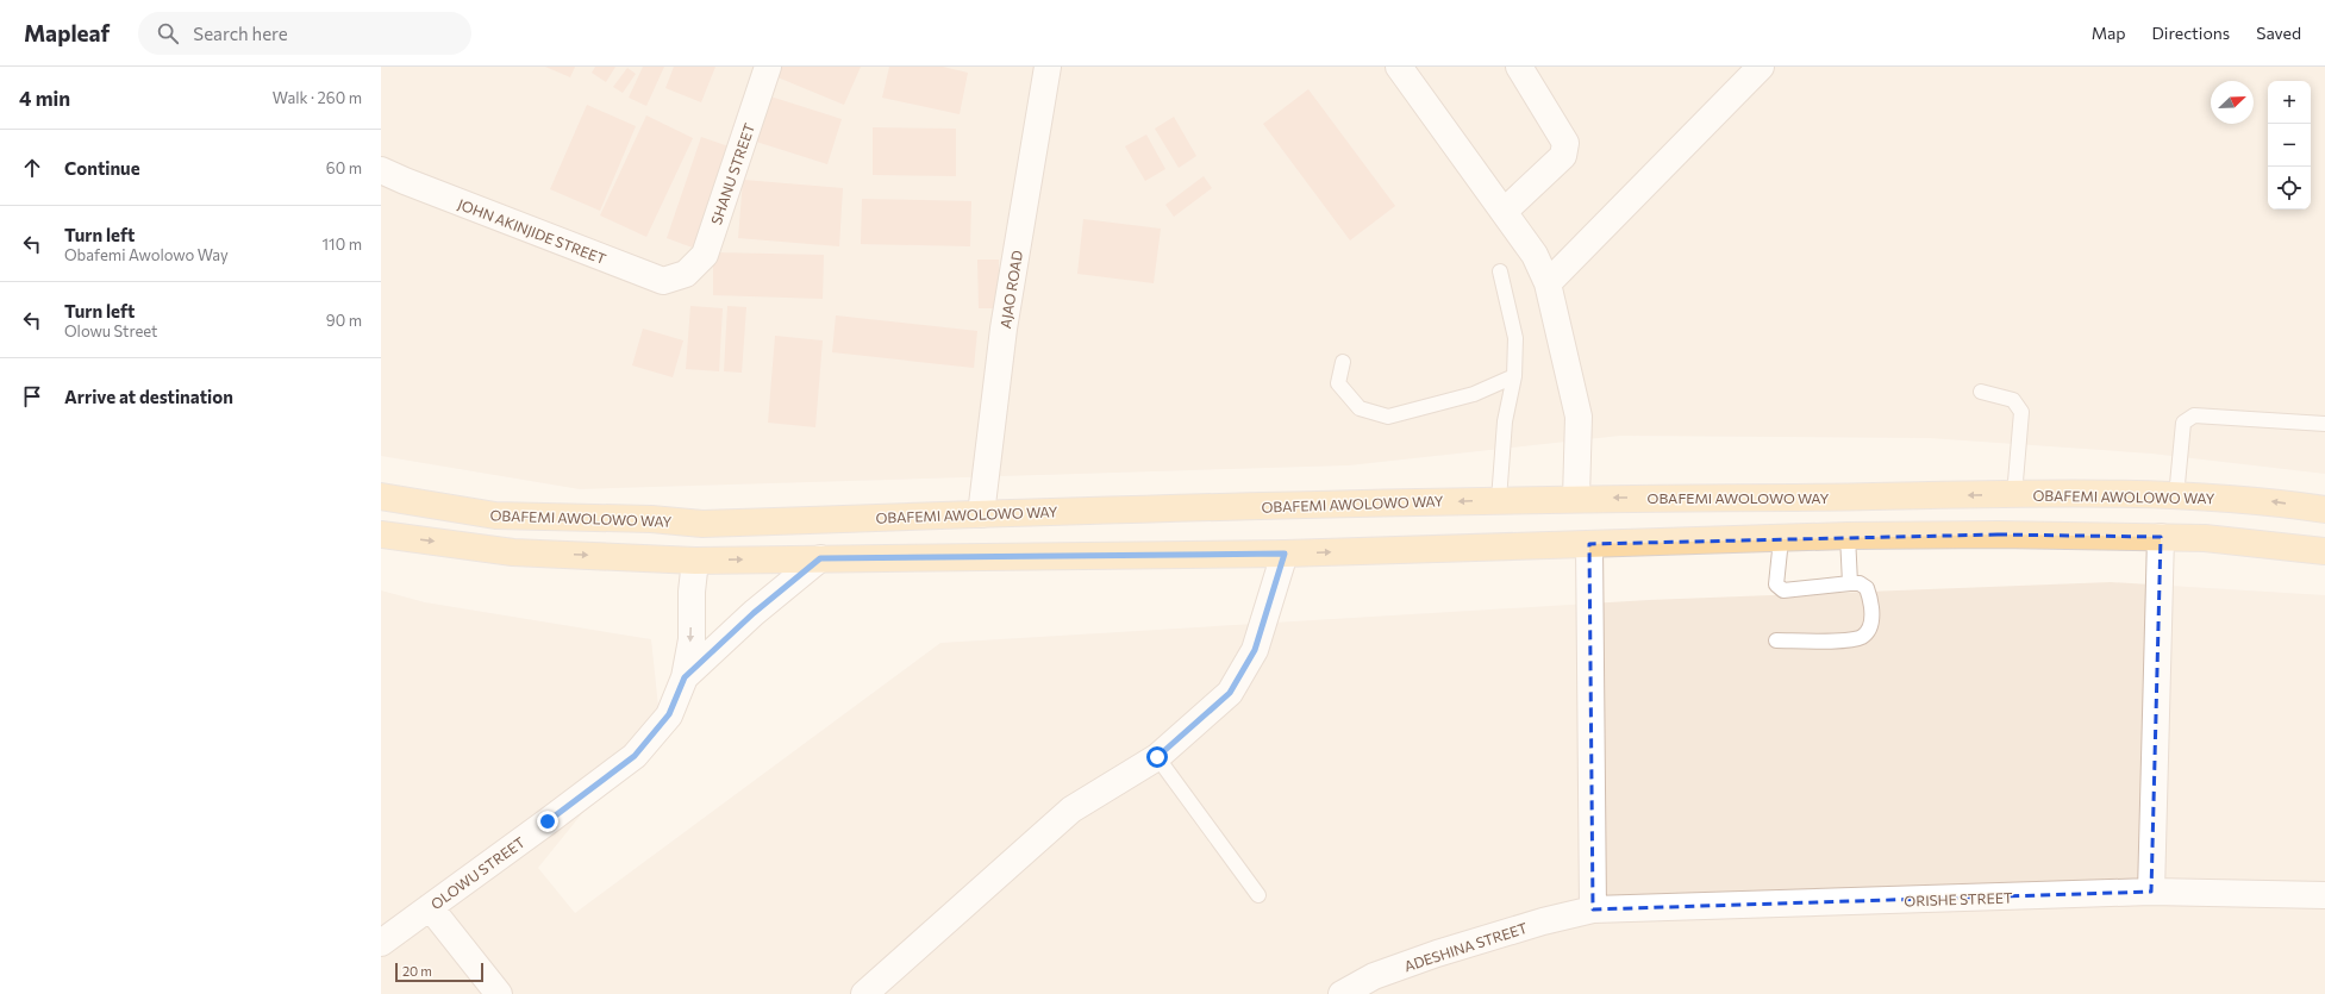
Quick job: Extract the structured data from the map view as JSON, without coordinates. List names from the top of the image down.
{
  "streets": {
    "main road": ["OBAFEMI AWOLOWO WAY"],
    "street": [
      "SHANU STREET",
      "JOHN AKINJIDE STREET",
      "AJAO ROAD",
      "OLOWU STREET",
      "ORISHE STREET",
      "ADESHINA STREET"
    ]
  },
  "crossings": [
    ["SHANU STREET", "JOHN AKINJIDE STREET"],
    ["AJAO ROAD", "OBAFEMI AWOLOWO WAY"],
    ["ORISHE STREET", "ADESHINA STREET"]
  ],
  "scale_bar": "20 m",
  "north": "top right",
  "page": {
    "header": "Mapleaf",
    "search": "Search here",
    "nav": ["Map", "Directions", "Saved"],
    "heading": ["4 min", "Walk · 260 m"],
    "map_buttons": ["+", "−"],
    "list": [
      ["Continue", "60 m"],
      ["Turn left", "Obafemi Awolowo Way", "110 m"],
      ["Turn left", "Olowu Street", "90 m"],
      "Arrive at destination"
    ],
    "scale": "20 m"
  }
}
